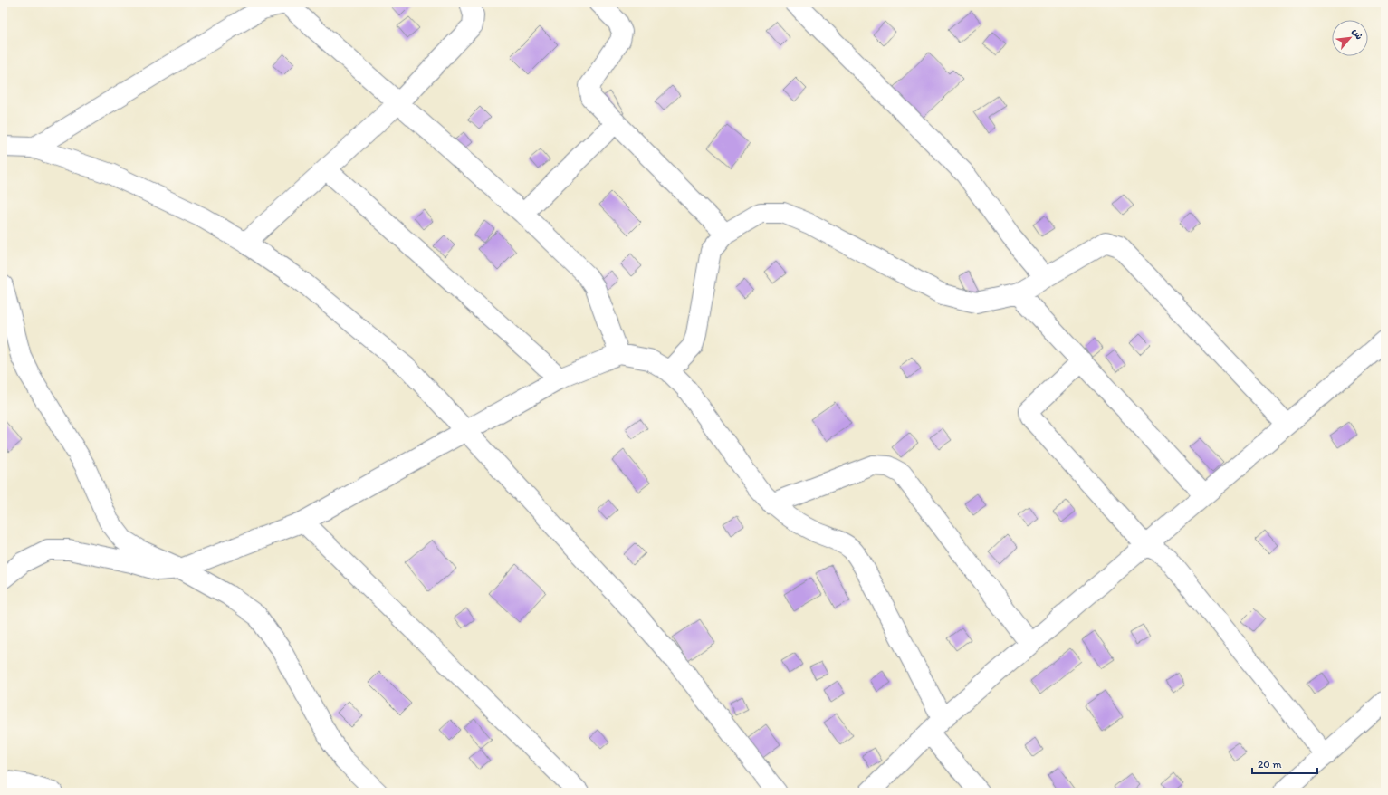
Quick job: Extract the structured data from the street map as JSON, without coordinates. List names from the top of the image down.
{
  "scale_bar": "20 m",
  "north": "top right"
}
